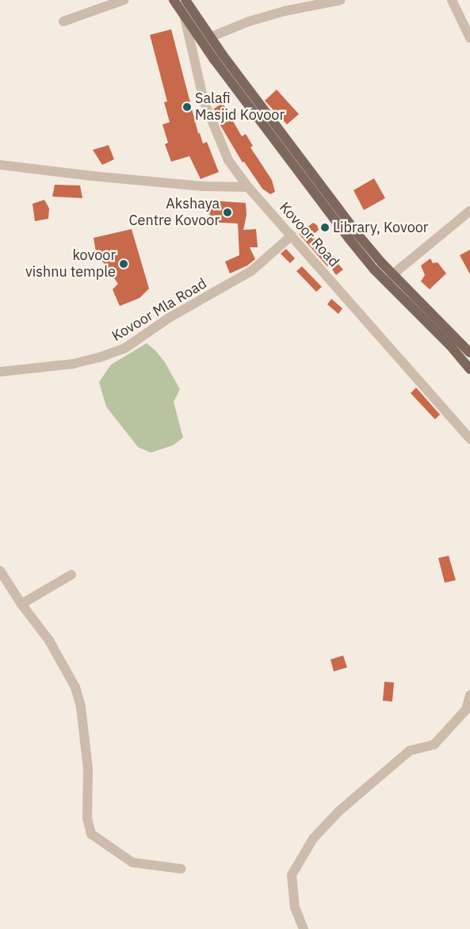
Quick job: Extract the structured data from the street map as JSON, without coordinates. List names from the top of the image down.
{
  "streets": {
    "street": ["Kovoor Road", "Kovoor Mla Road"]
  },
  "crossings": [
    ["Kovoor Road", "Kovoor Mla Road"]
  ],
  "places": [
    "Salafi Masjid Kovoor",
    "Akshaya Centre Kovoor",
    "Library, Kovoor",
    "kovoor vishnu temple"
  ]
}
